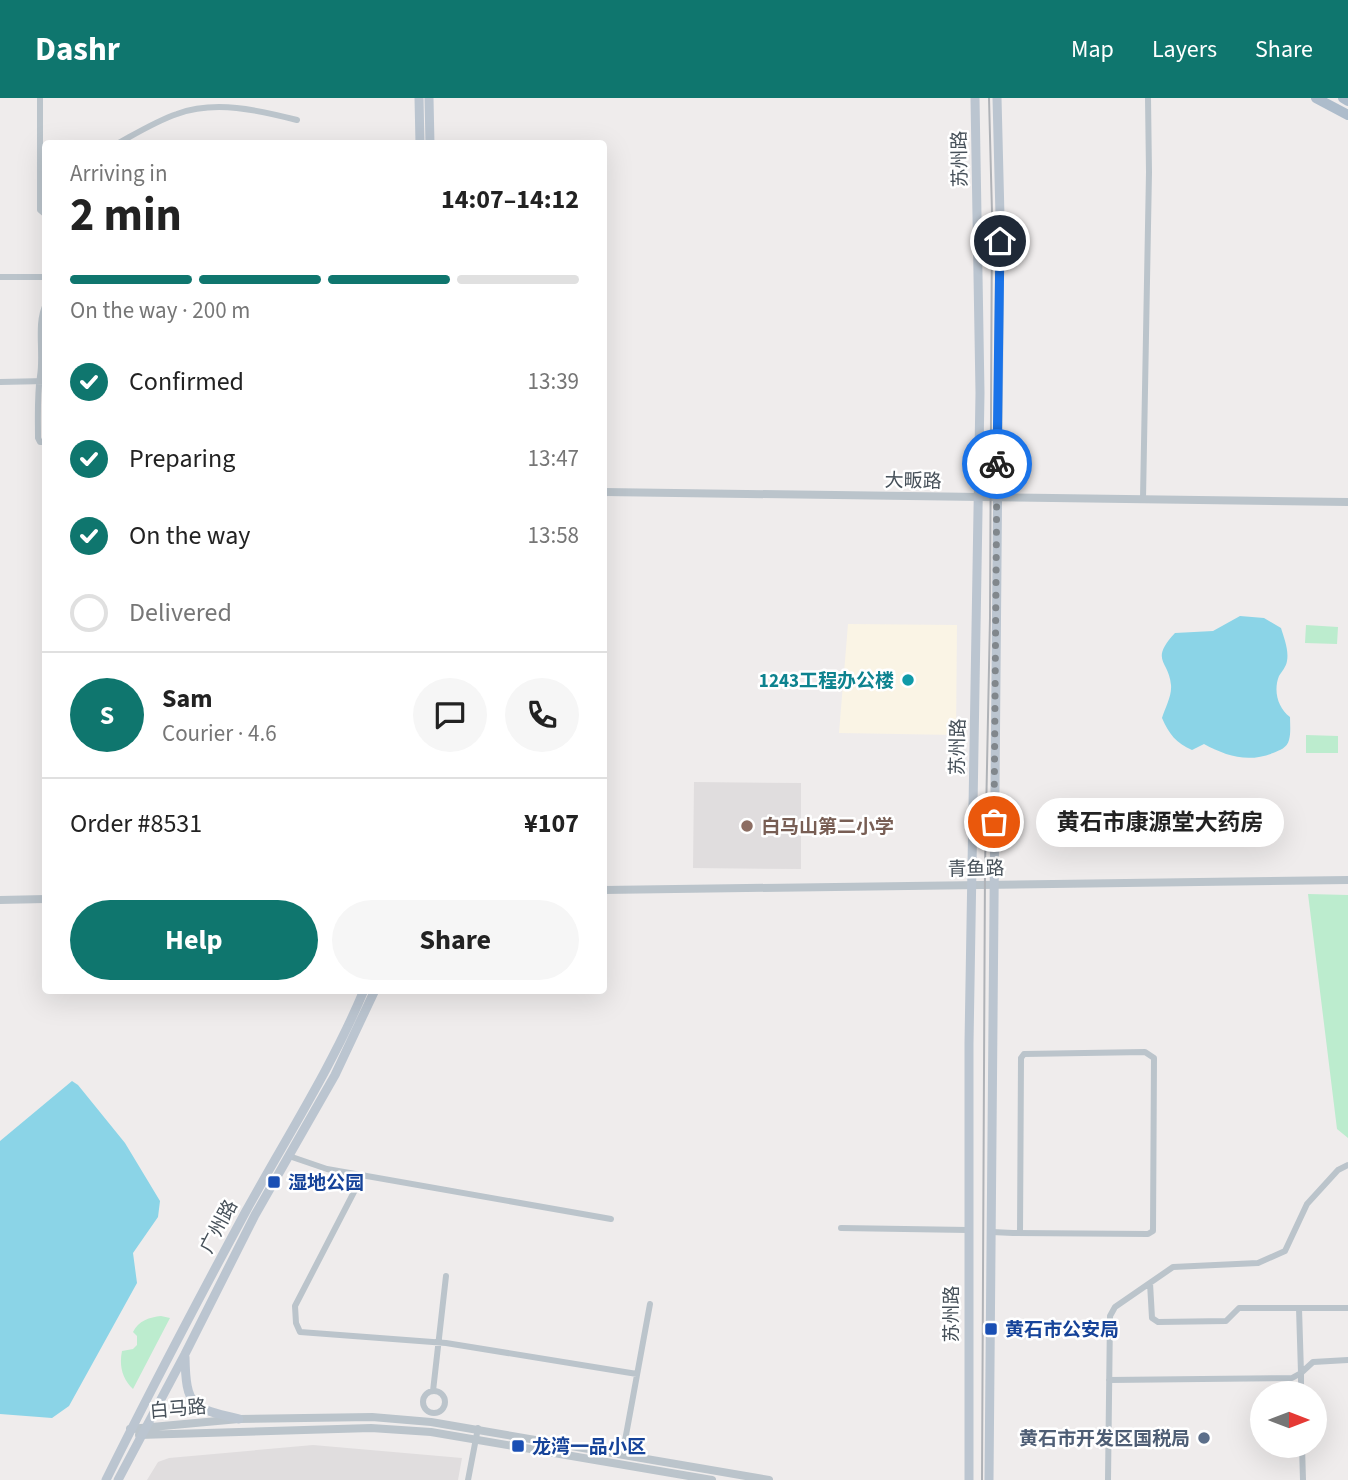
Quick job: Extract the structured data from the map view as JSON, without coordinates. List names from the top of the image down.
{
  "streets": {
    "main road": ["苏州路", "广州路"],
    "street": ["大畈路", "青鱼路", "白马路"]
  },
  "crossings": [
    ["苏州路", "大畈路"],
    ["苏州路", "青鱼路"],
    ["广州路", "白马路"]
  ],
  "places": {
    "other": [
      "1243工程办公楼",
      "黄石市康源堂大药房",
      "白马山第二小学",
      "黄石市开发区国税局"
    ],
    "transit": ["湿地公园", "黄石市公安局", "龙湾一品小区"]
  },
  "north": "right",
  "page": {
    "header": "Dashr",
    "nav": ["Map", "Layers", "Share"],
    "heading": ["2 min", "Arriving in", "14:07–14:12"],
    "panel": [
      "Sam",
      "Courier · 4.6",
      "Order #8531",
      "¥107"
    ],
    "bar": "On the way · 200 m",
    "list": [
      ["Confirmed", "13:39"],
      ["Preparing", "13:47"],
      ["On the way", "13:58"],
      "Delivered"
    ],
    "round": "S",
    "bubble": "黄石市康源堂大药房",
    "buttons": ["Help", "Share"]
  }
}
